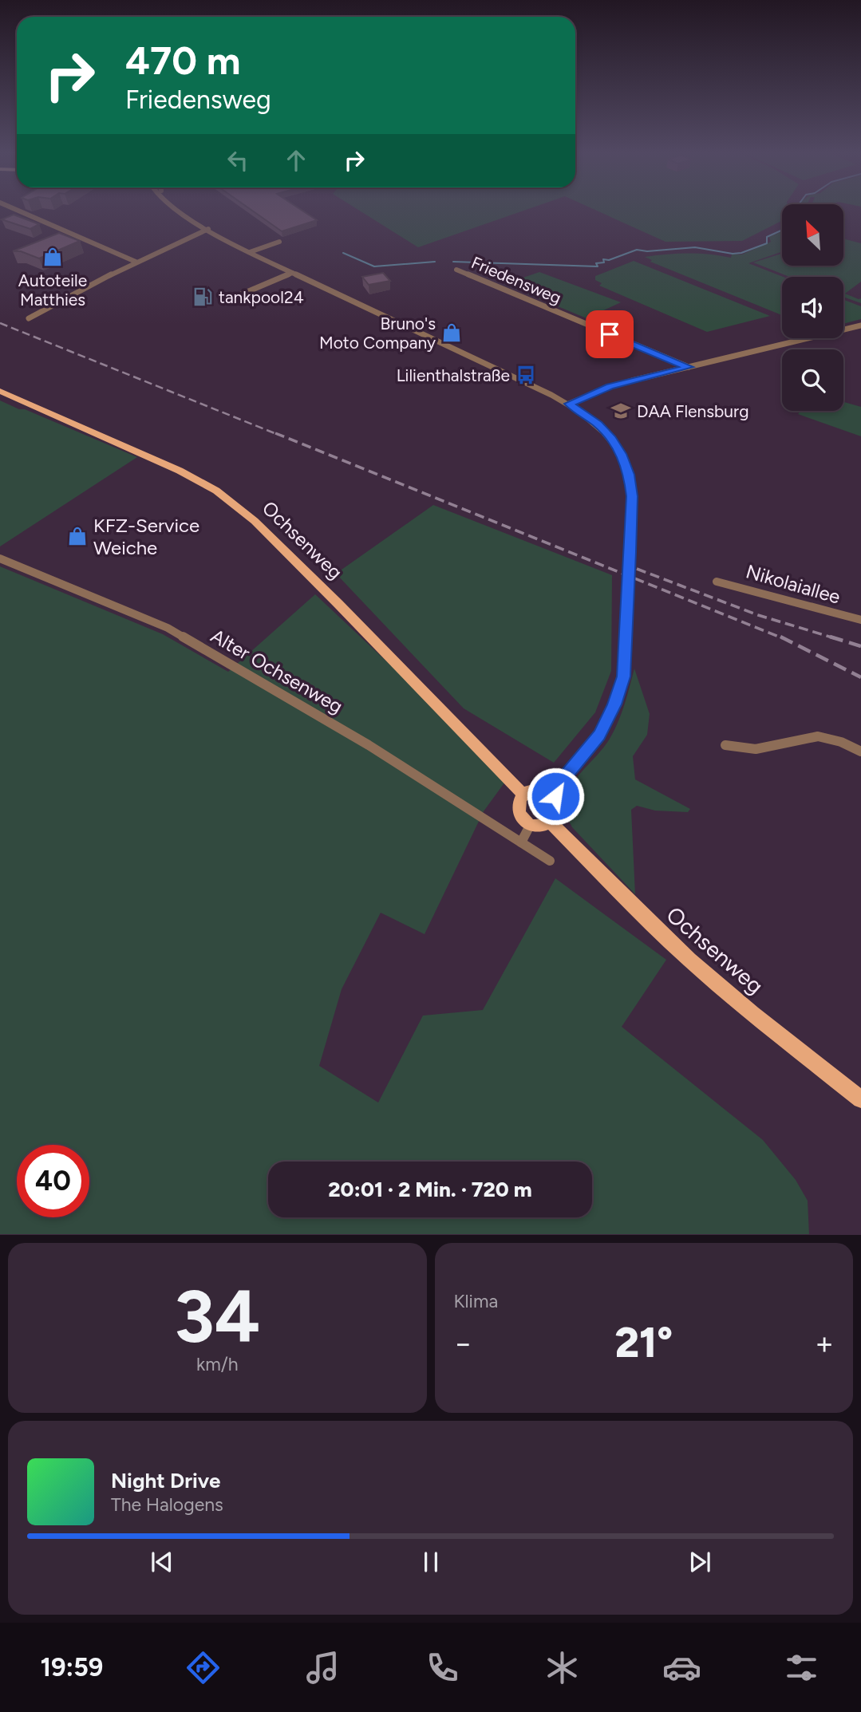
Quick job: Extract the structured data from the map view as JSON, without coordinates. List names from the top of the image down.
{
  "streets": {
    "main road": ["Ochsenweg"],
    "street": ["Friedensweg", "Nikolaiallee", "Alter Ochsenweg"]
  },
  "places": {
    "shop": ["Autoteile Matthies", "Bruno's Moto Company", "KFZ-Service Weiche"],
    "fuel station": ["tankpool24"],
    "bus stop": ["Lilienthalstraße"],
    "school or university": ["DAA Flensburg"]
  },
  "north": "top left",
  "page": {
    "turn": ["470 m", "Friedensweg"],
    "limit": "40",
    "trip": "20:01 · 2 Min. · 720 m",
    "tile": [
      ["34", "km/h"],
      "Klima"
    ],
    "heat": ["−", "21°", "+"],
    "song": ["Night Drive", "The Halogens"],
    "tabs": "19:59"
  }
}
